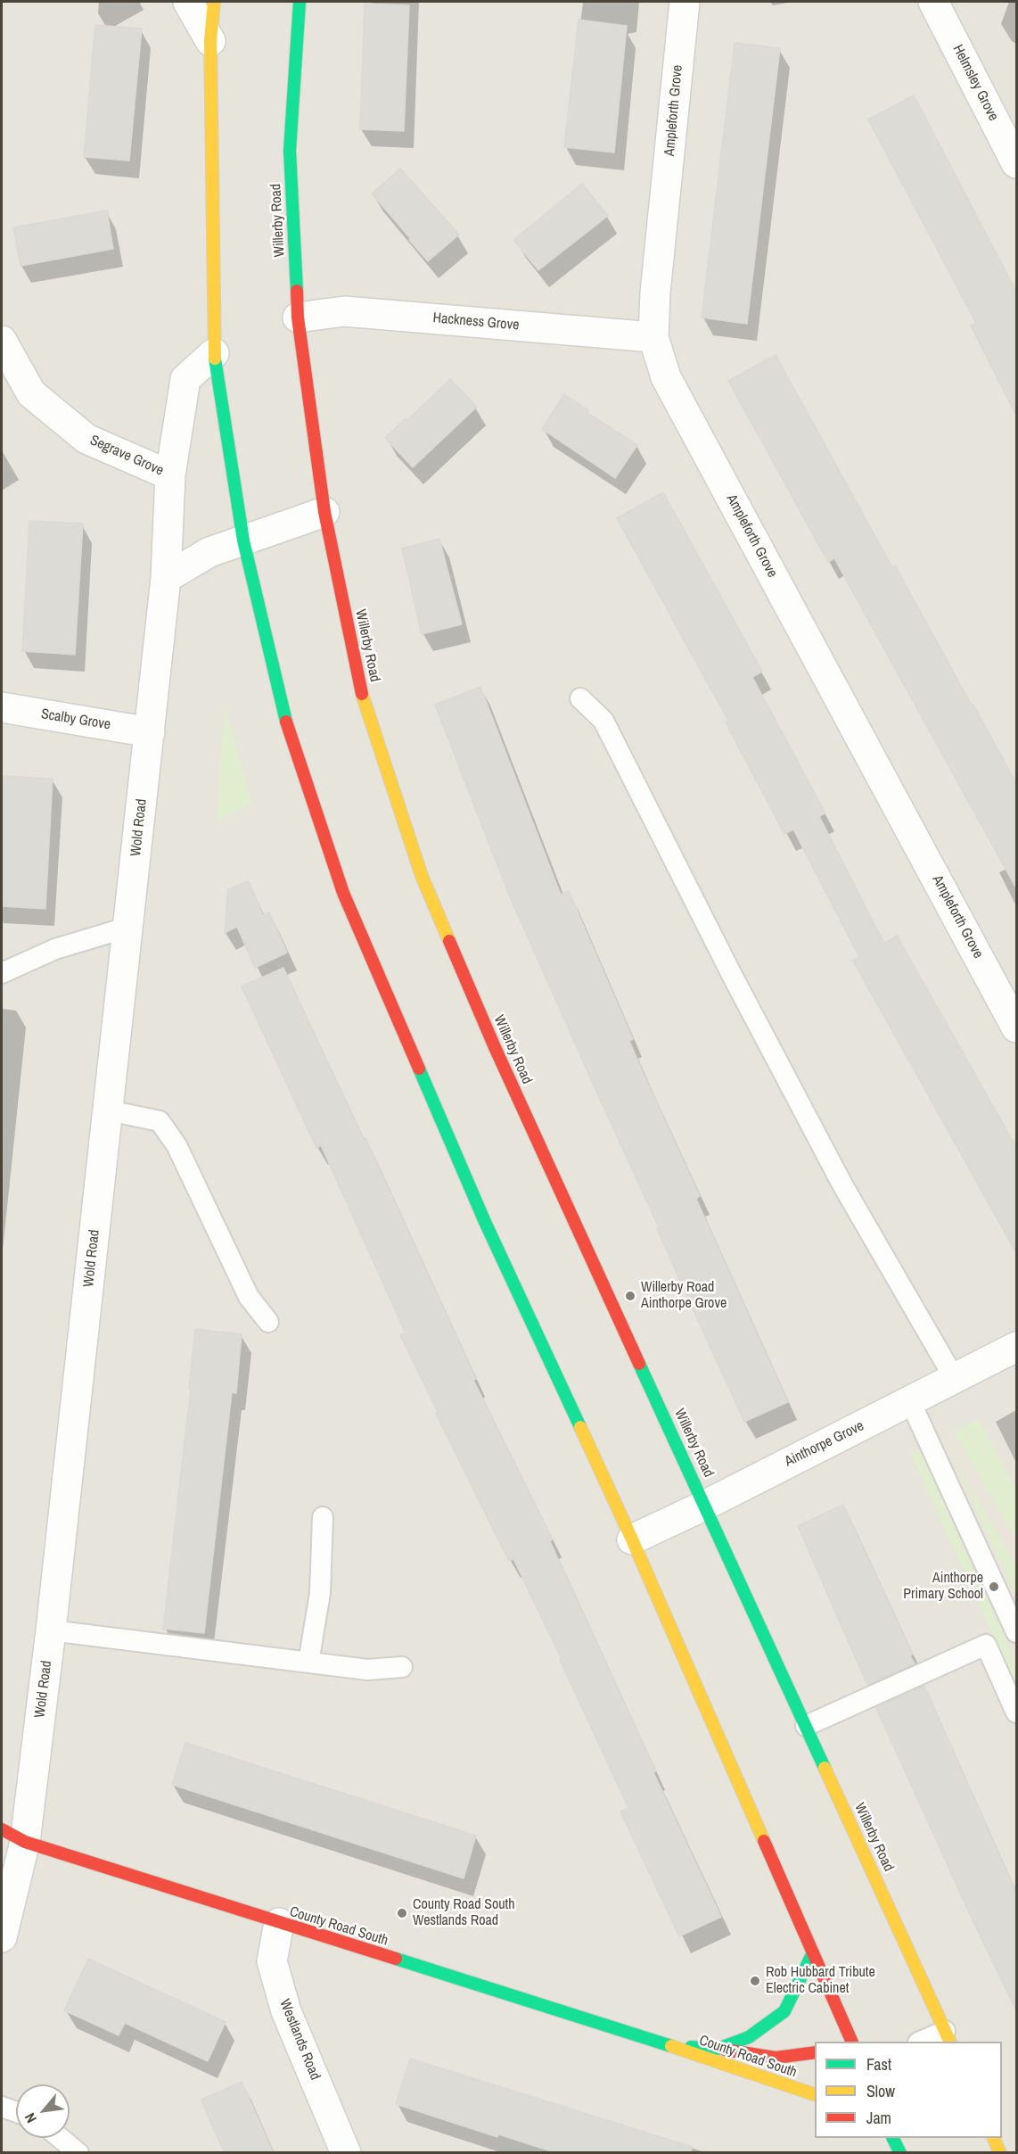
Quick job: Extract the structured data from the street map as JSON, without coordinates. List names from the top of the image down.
{
  "streets": {
    "street": [
      "Helmsley Grove",
      "Ampleforth Grove",
      "Willerby Road",
      "Hackness Grove",
      "Segrave Grove",
      "Scalby Grove",
      "Wold Road",
      "Ainthorpe Grove",
      "County Road South",
      "Westlands Road"
    ]
  },
  "crossings": [
    ["Ampleforth Grove", "Hackness Grove"],
    ["Willerby Road", "Hackness Grove"],
    ["Willerby Road", "Ainthorpe Grove"],
    ["Segrave Grove", "Wold Road"],
    ["Scalby Grove", "Wold Road"],
    ["Wold Road", "County Road South"],
    ["County Road South", "Westlands Road"]
  ],
  "places": [
    "Willerby Road Ainthorpe Grove",
    "Ainthorpe Primary School",
    "County Road South Westlands Road",
    "Rob Hubbard Tribute Electric Cabinet"
  ],
  "legend": ["Fast", "Slow", "Jam"],
  "north": "bottom left"
}
